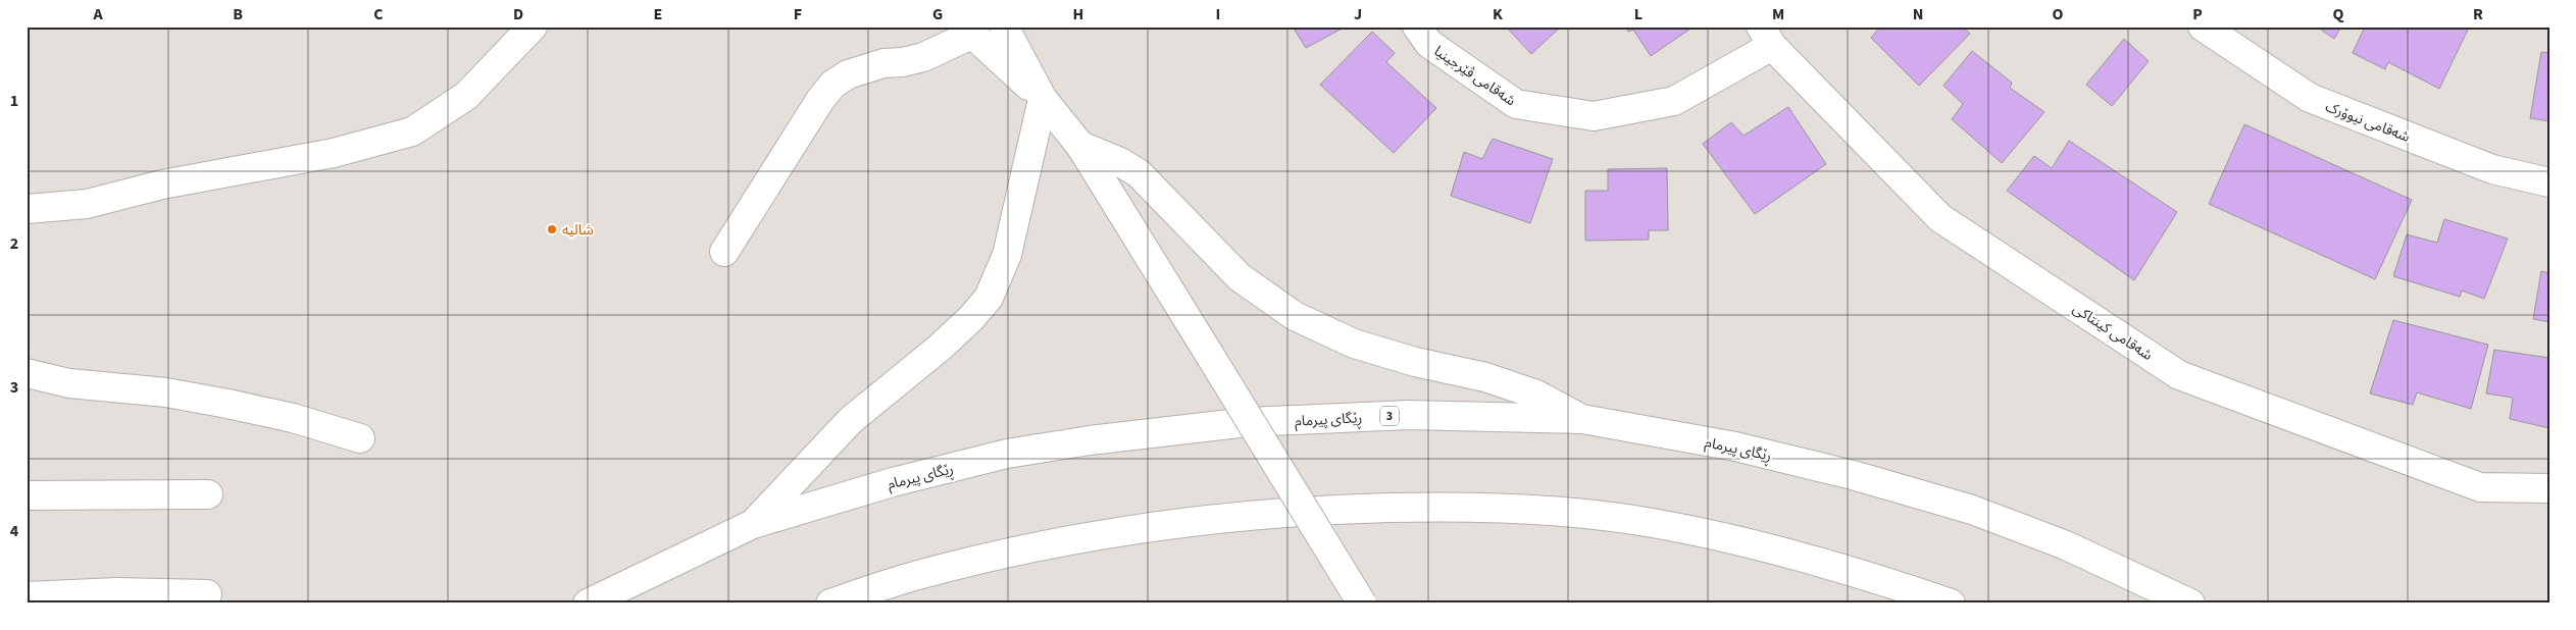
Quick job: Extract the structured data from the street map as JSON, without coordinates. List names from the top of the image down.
{
  "streets": {
    "main road": [
      "شەقامی ڤێرجینیا",
      "شەقامی نیوۆرک",
      "شەقامی کینتاکی",
      "3",
      "ڕێگای پیرمام"
    ]
  },
  "crossings": [
    ["شەقامی ڤێرجینیا", "شەقامی کینتاکی"]
  ],
  "places": ["شاليه"],
  "grid": {
    "columns": [
      "A",
      "B",
      "C",
      "D",
      "E",
      "F",
      "G",
      "H",
      "I",
      "J",
      "K",
      "L",
      "M",
      "N",
      "O",
      "P",
      "Q",
      "R"
    ],
    "rows": [
      "1",
      "2",
      "3",
      "4"
    ]
  }
}
